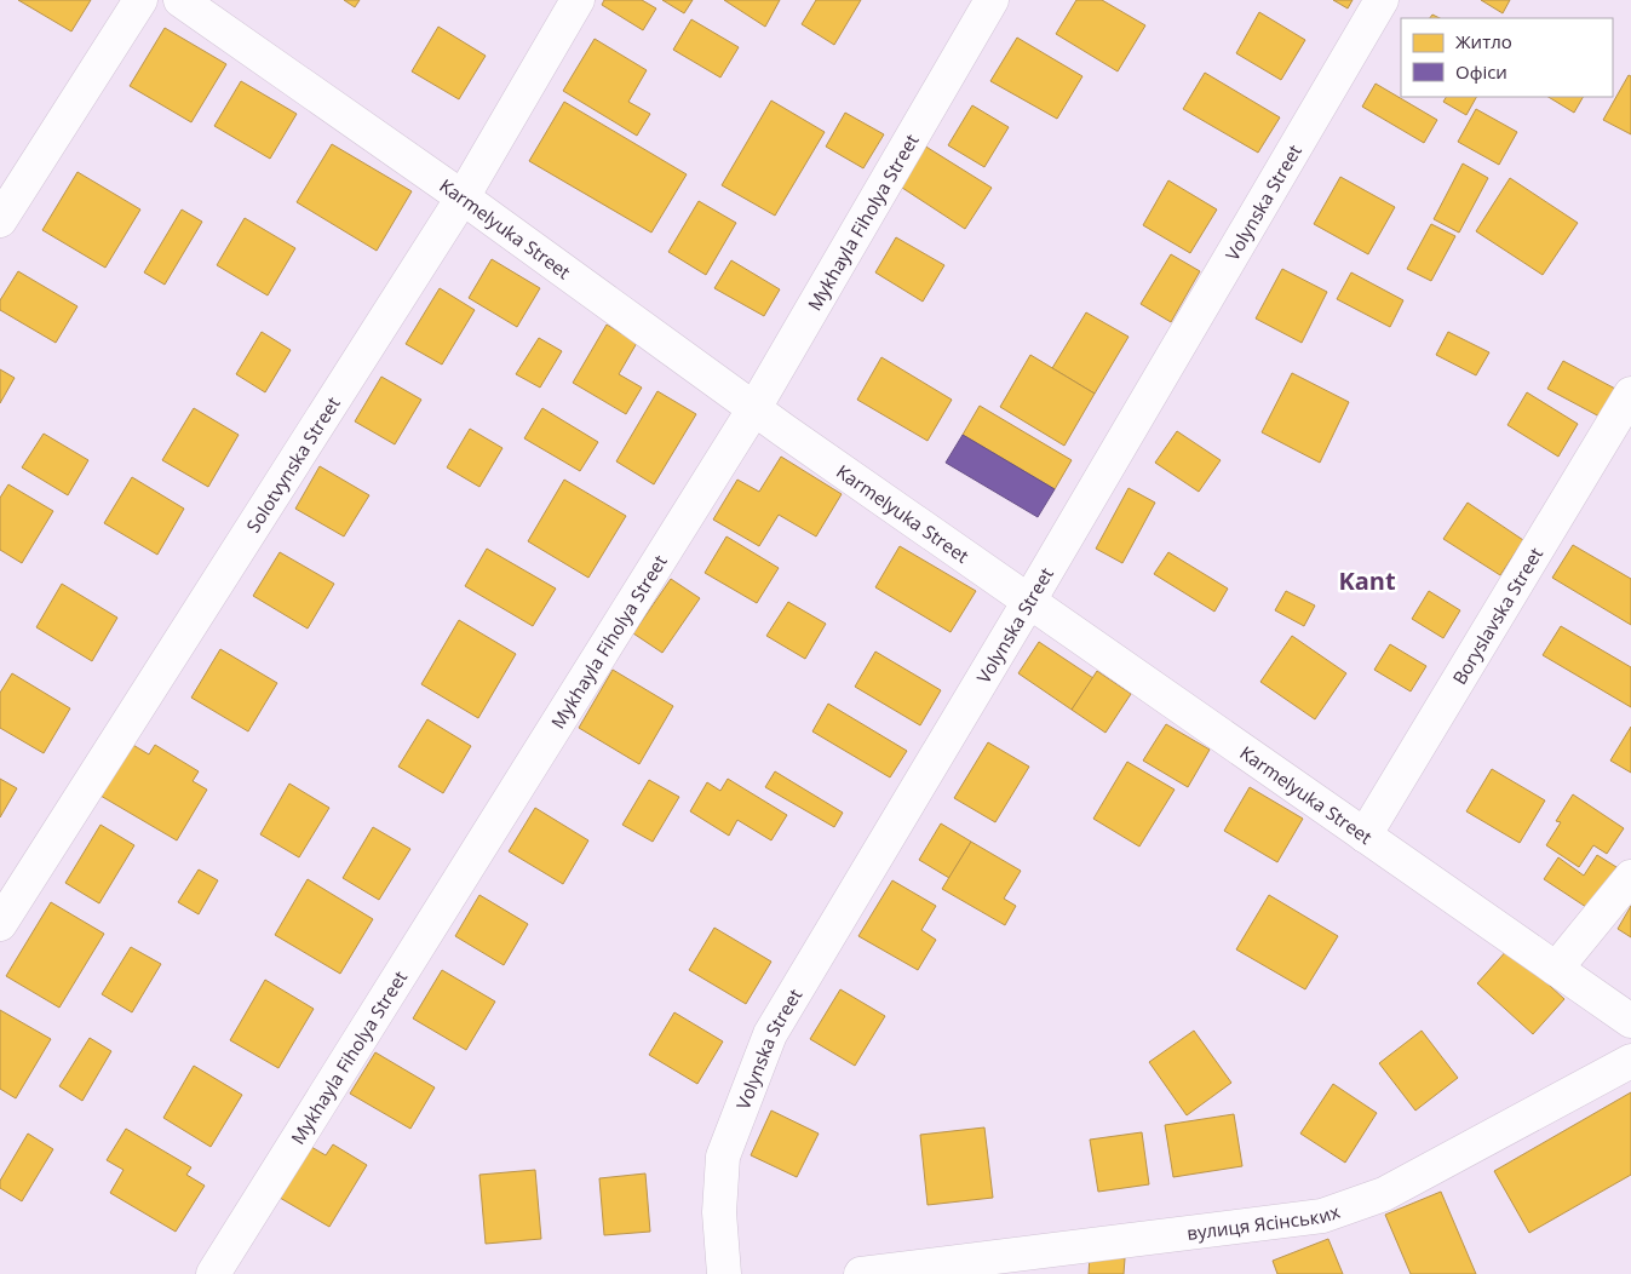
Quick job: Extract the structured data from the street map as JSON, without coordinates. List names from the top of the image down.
{
  "streets": {
    "street": [
      "Volynska Street",
      "Mykhayla Fiholya Street",
      "Karmelyuka Street",
      "Solotvynska Street",
      "Boryslavska Street",
      "вулиця Ясінських"
    ]
  },
  "crossings": [
    ["Volynska Street", "Karmelyuka Street"],
    ["Mykhayla Fiholya Street", "Karmelyuka Street"],
    ["Karmelyuka Street", "Solotvynska Street"],
    ["Karmelyuka Street", "Boryslavska Street"]
  ],
  "districts": ["Kant"],
  "legend": ["Житло", "Офіси"]
}
